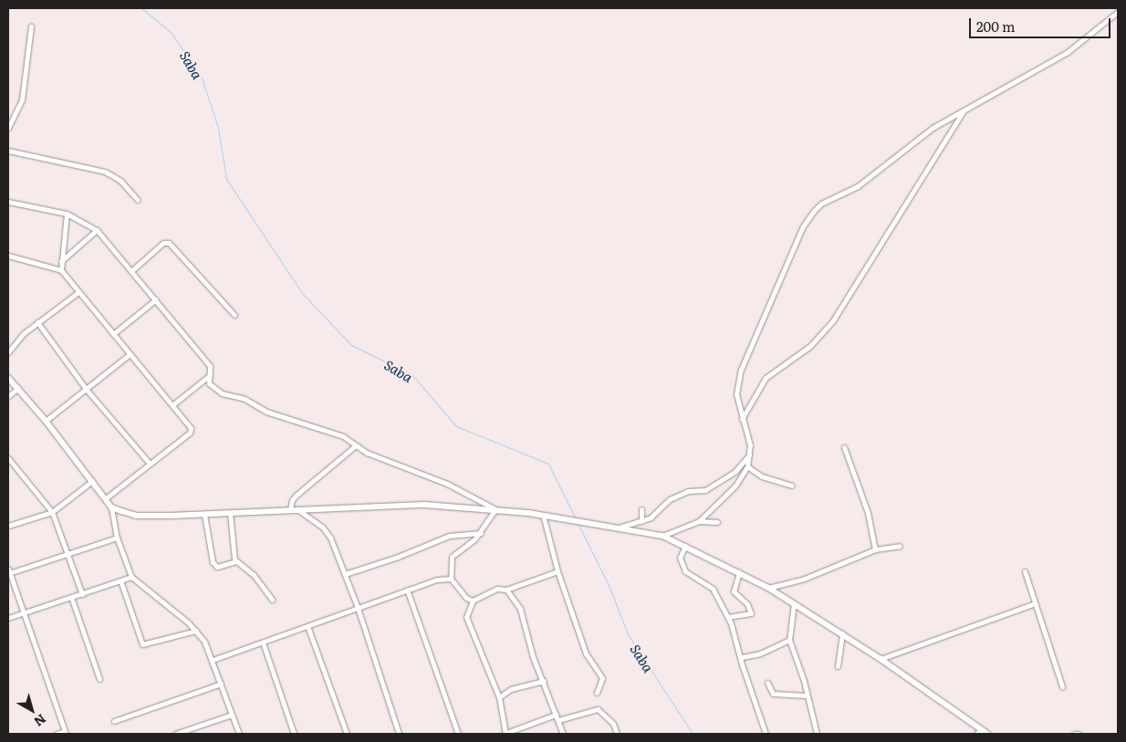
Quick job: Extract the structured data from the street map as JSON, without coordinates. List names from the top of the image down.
{
  "water": ["Saba"],
  "scale_bar": "200 m",
  "north": "bottom right"
}
